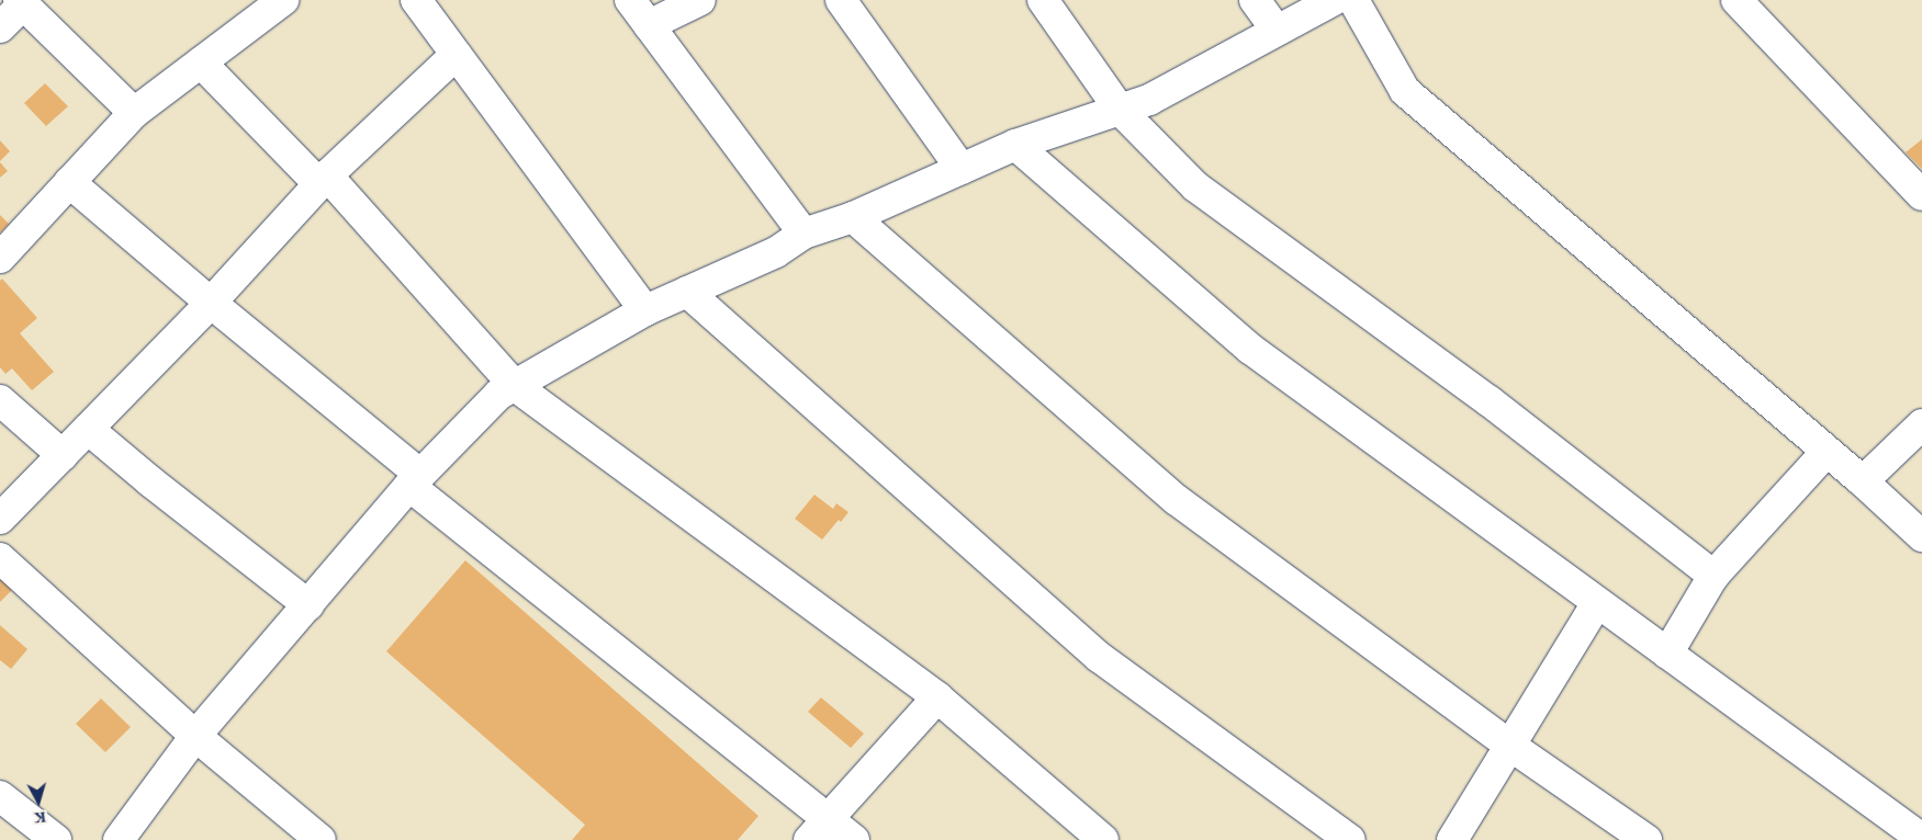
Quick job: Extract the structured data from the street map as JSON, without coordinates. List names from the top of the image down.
{
  "north": "bottom"
}
